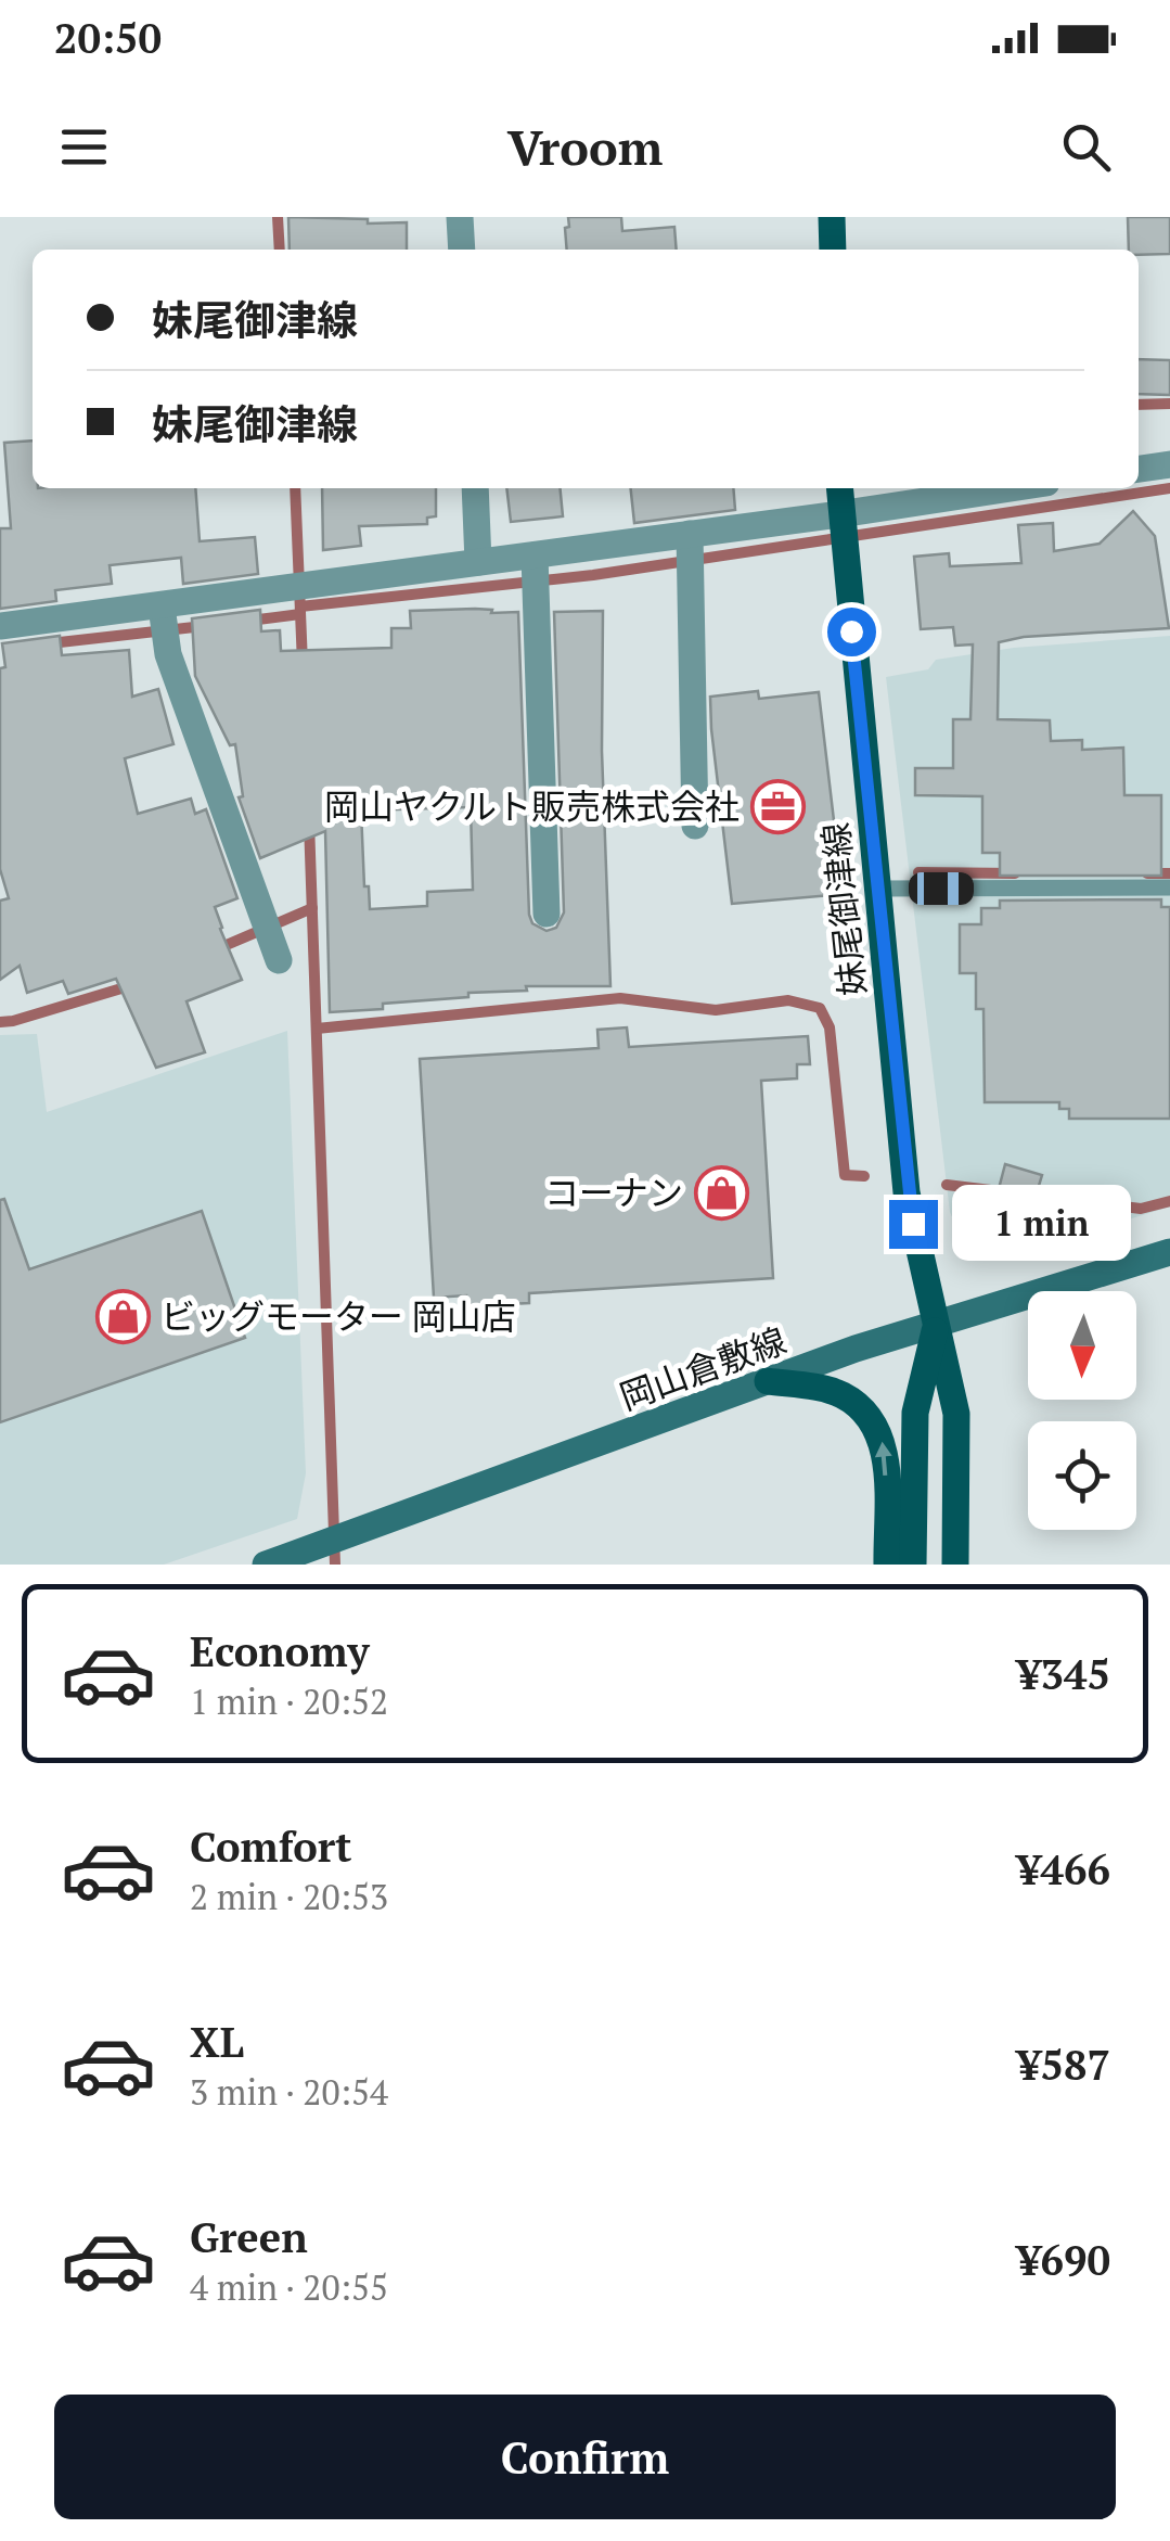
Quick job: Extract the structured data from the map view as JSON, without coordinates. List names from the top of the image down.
{
  "streets": {
    "main road": ["妹尾御津線", "岡山倉敷線"]
  },
  "crossings": [
    ["妹尾御津線", "岡山倉敷線"]
  ],
  "places": {
    "office": ["岡山ヤクルト販売株式会社"],
    "shop": ["コーナン", "ビッグモーター 岡山店"]
  },
  "north": "bottom",
  "page": {
    "status": "20:50",
    "header": "Vroom",
    "banner": ["妹尾御津線", "妹尾御津線"],
    "bubble": "1 min",
    "list": [
      {
        "name": "Economy",
        "note": "1 min · 20:52",
        "value": "¥345"
      },
      {
        "name": "Comfort",
        "note": "2 min · 20:53",
        "value": "¥466"
      },
      {
        "name": "XL",
        "note": "3 min · 20:54",
        "value": "¥587"
      },
      {
        "name": "Green",
        "note": "4 min · 20:55",
        "value": "¥690"
      }
    ],
    "buttons": "Confirm"
  }
}
